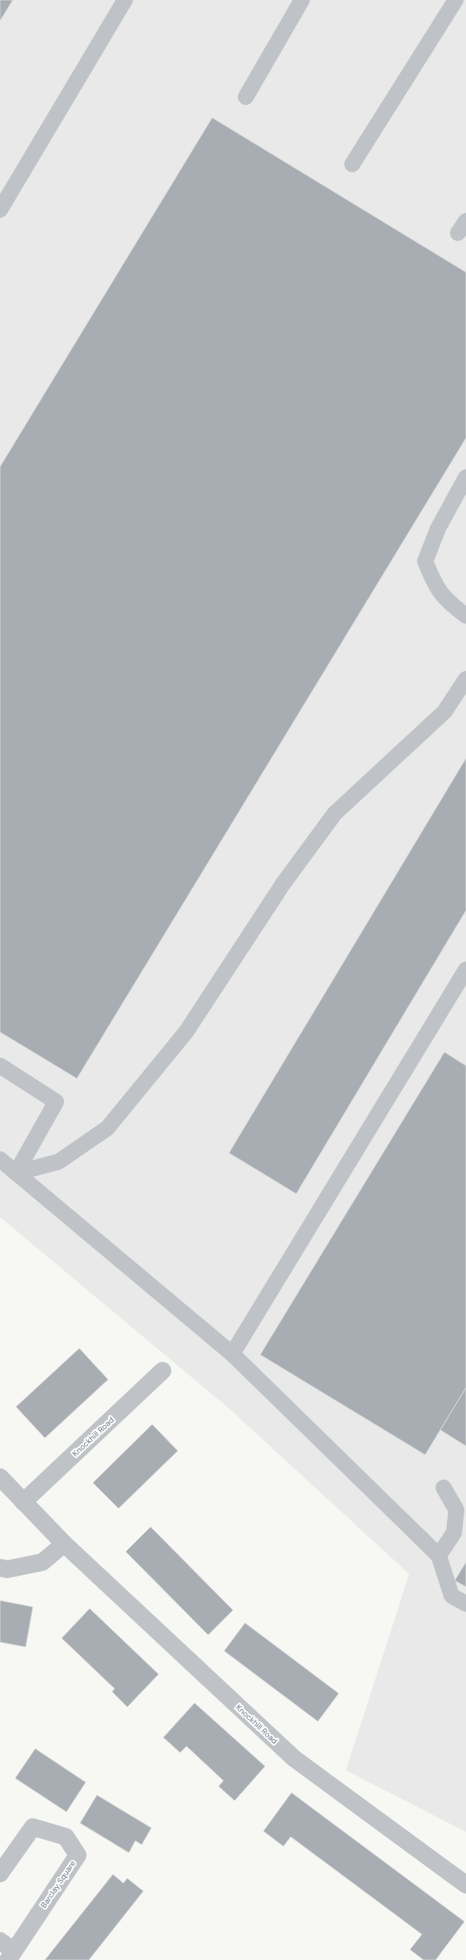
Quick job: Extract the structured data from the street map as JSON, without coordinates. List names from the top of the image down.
{
  "streets": {
    "street": ["Knockhill Road", "Barclay Square"]
  }
}
